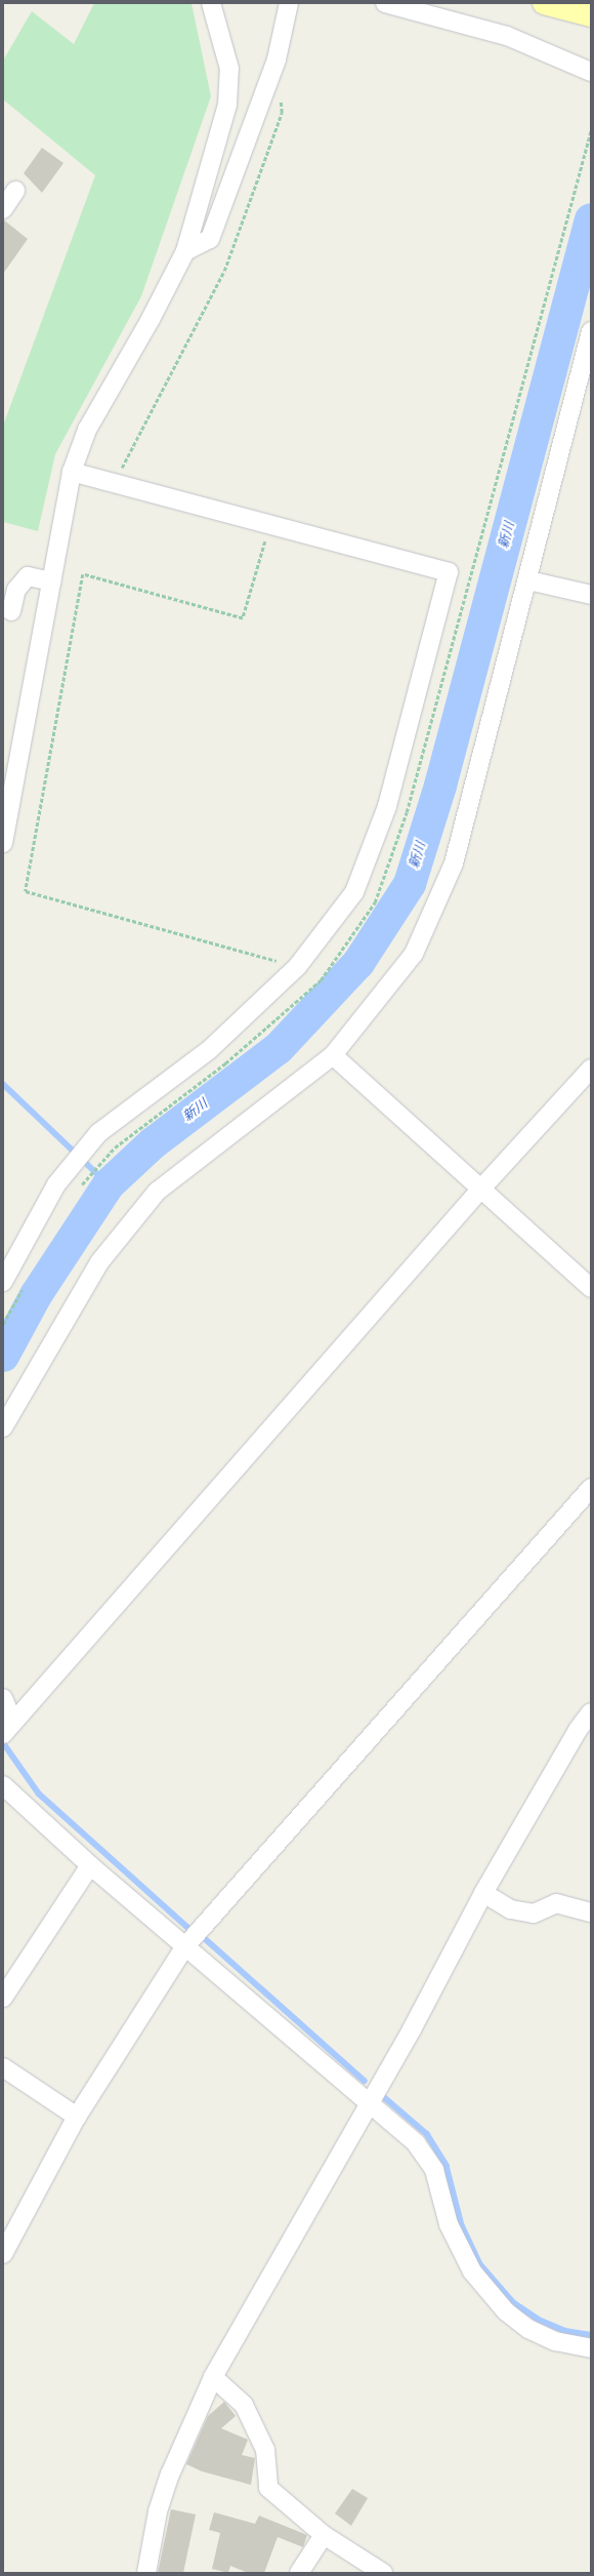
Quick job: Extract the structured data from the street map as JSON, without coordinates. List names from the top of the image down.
{
  "water": ["新川"]
}
